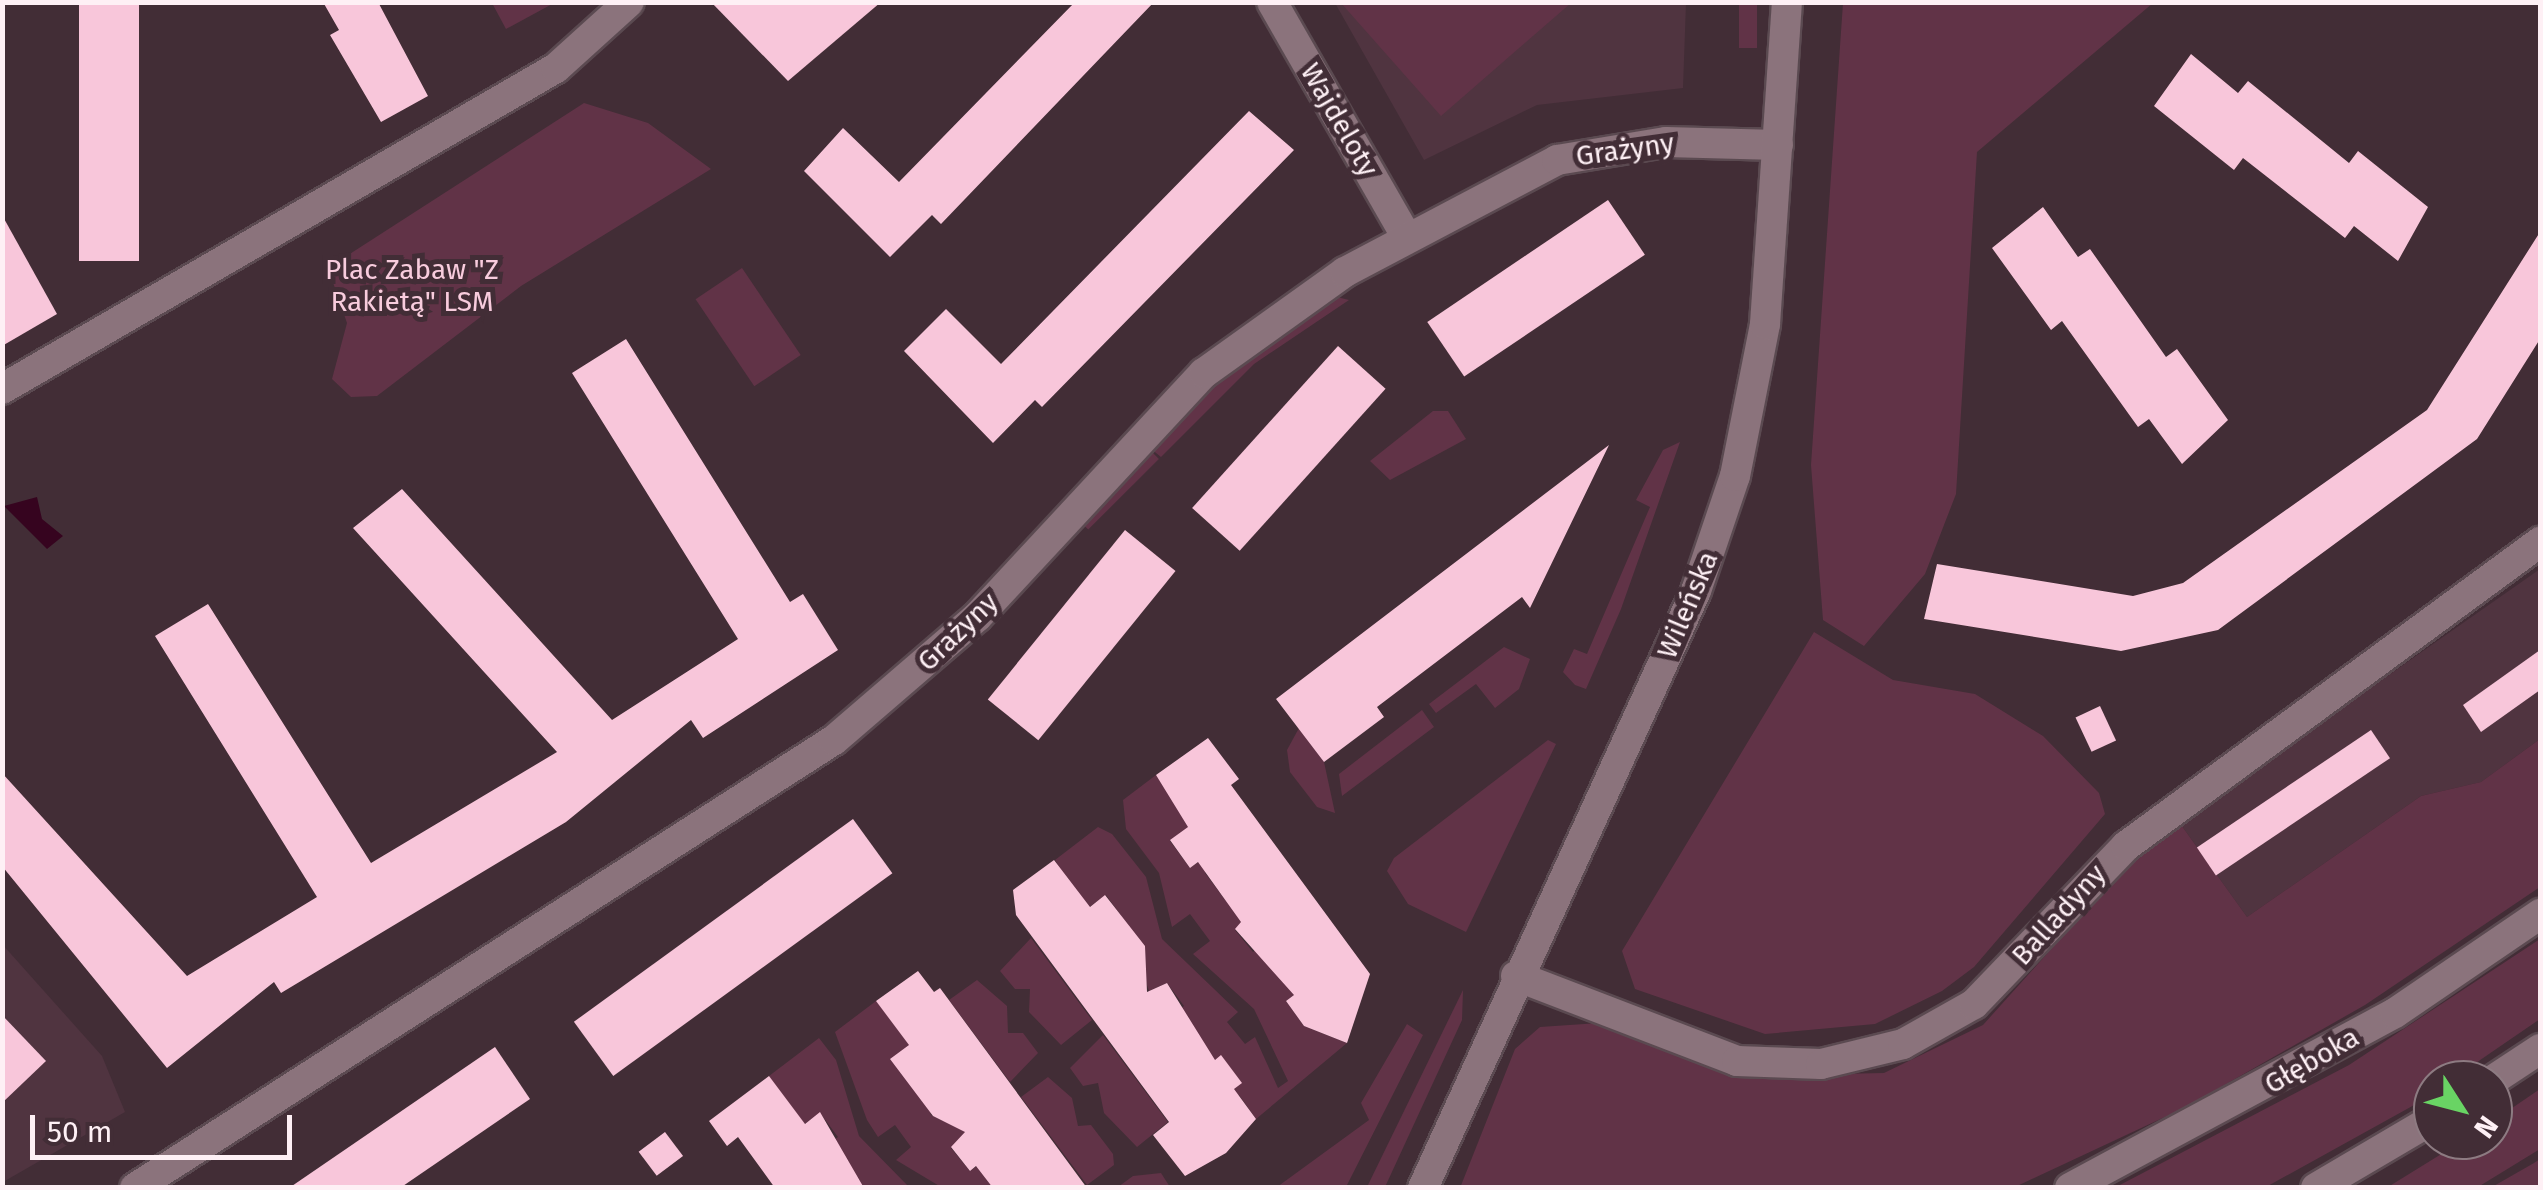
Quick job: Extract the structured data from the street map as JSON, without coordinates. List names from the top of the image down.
{
  "streets": {
    "street": [
      "Wajdeloty",
      "Grażyny",
      "Wileńska",
      "Balladyny",
      "Głęboka"
    ]
  },
  "crossings": [
    ["Wajdeloty", "Grażyny"],
    ["Grażyny", "Wileńska"],
    ["Wileńska", "Balladyny"]
  ],
  "parks": ["Plac Zabaw \"Z Rakietą\" LSM"],
  "scale_bar": "50 m",
  "north": "bottom right"
}
